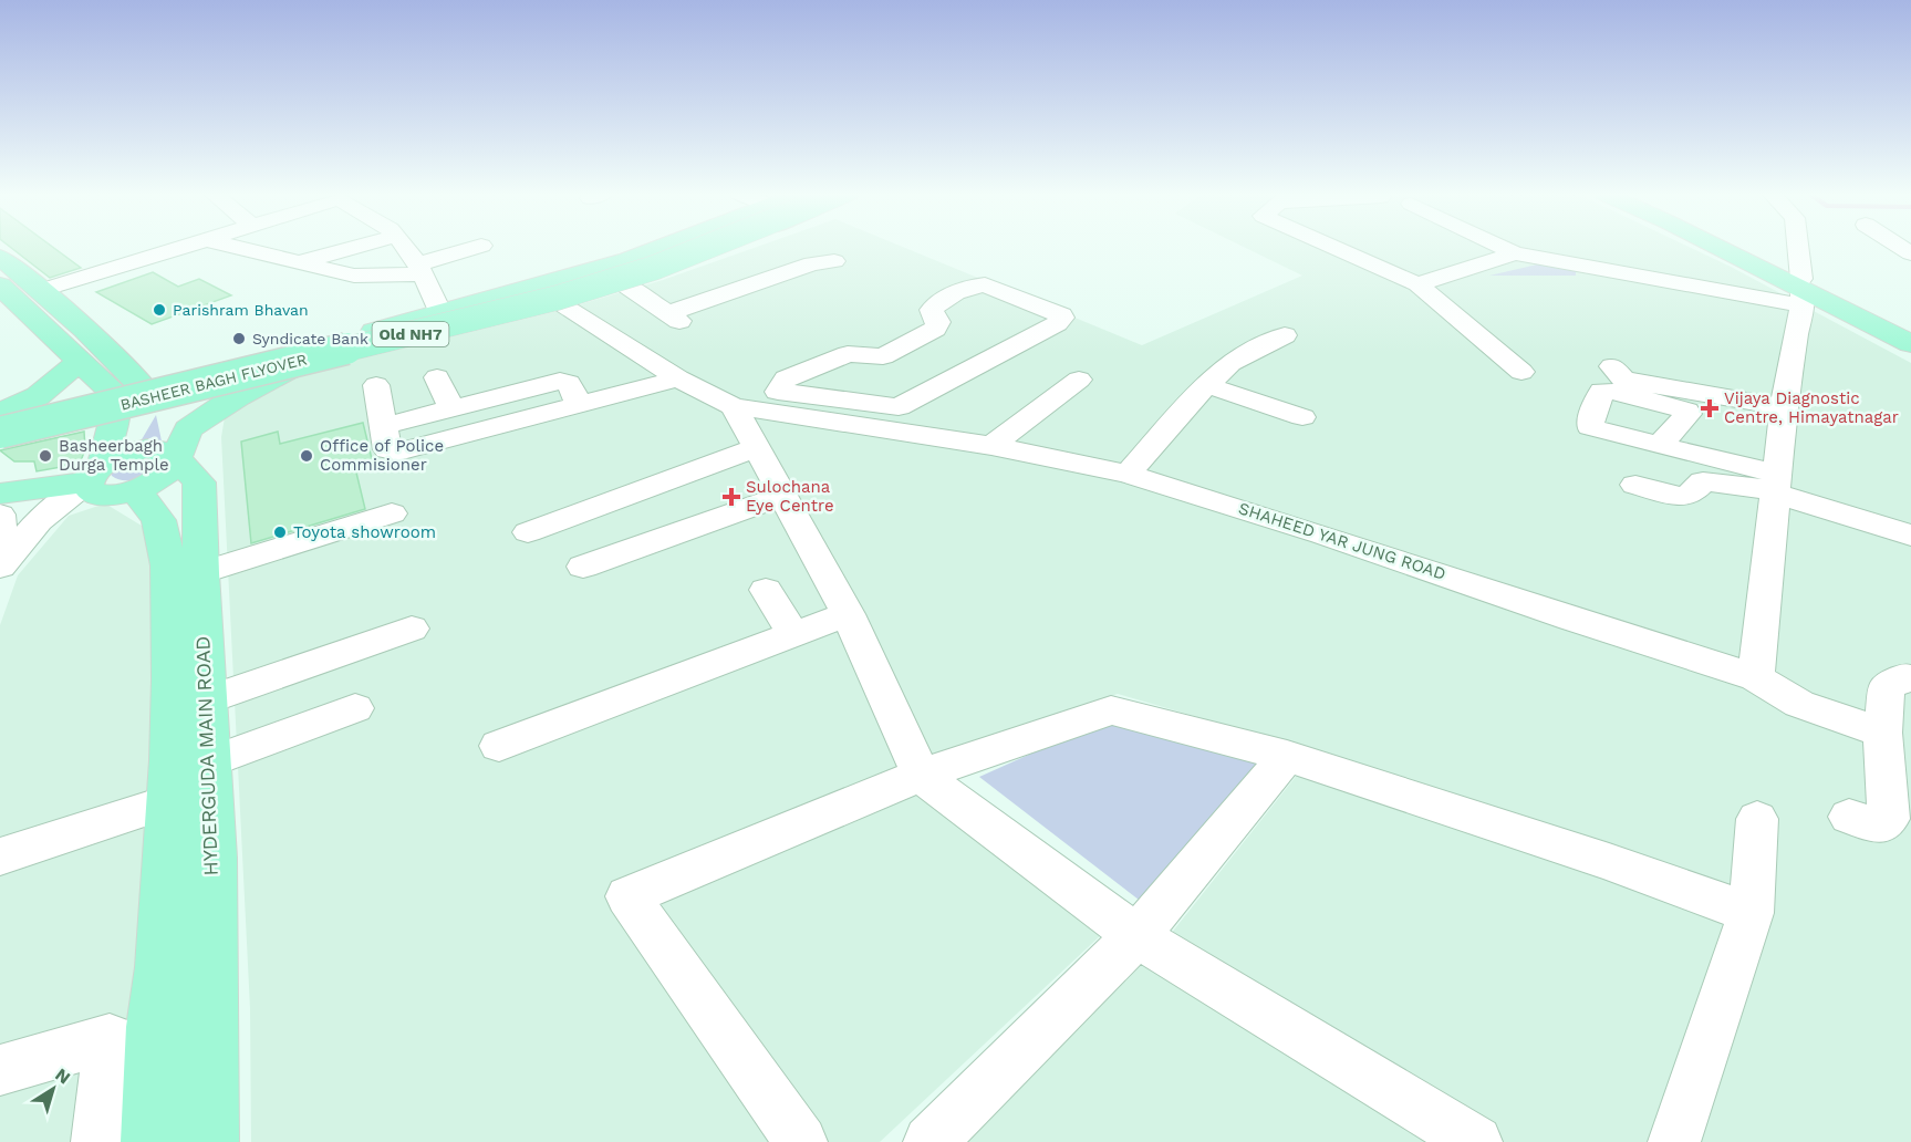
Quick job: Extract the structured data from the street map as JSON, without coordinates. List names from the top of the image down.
{
  "streets": {
    "main road": ["Old NH7", "BASHEER BAGH FLYOVER", "HYDERGUDA MAIN ROAD"],
    "street": ["SHAHEED YAR JUNG ROAD"]
  },
  "places": {
    "other": [
      "Parishram Bhavan",
      "Syndicate Bank",
      "Basheerbagh Durga Temple",
      "Office of Police Commisioner",
      "Toyota showroom"
    ],
    "health": ["Vijaya Diagnostic Centre, Himayatnagar", "Sulochana Eye Centre"]
  },
  "north": "top right"
}
